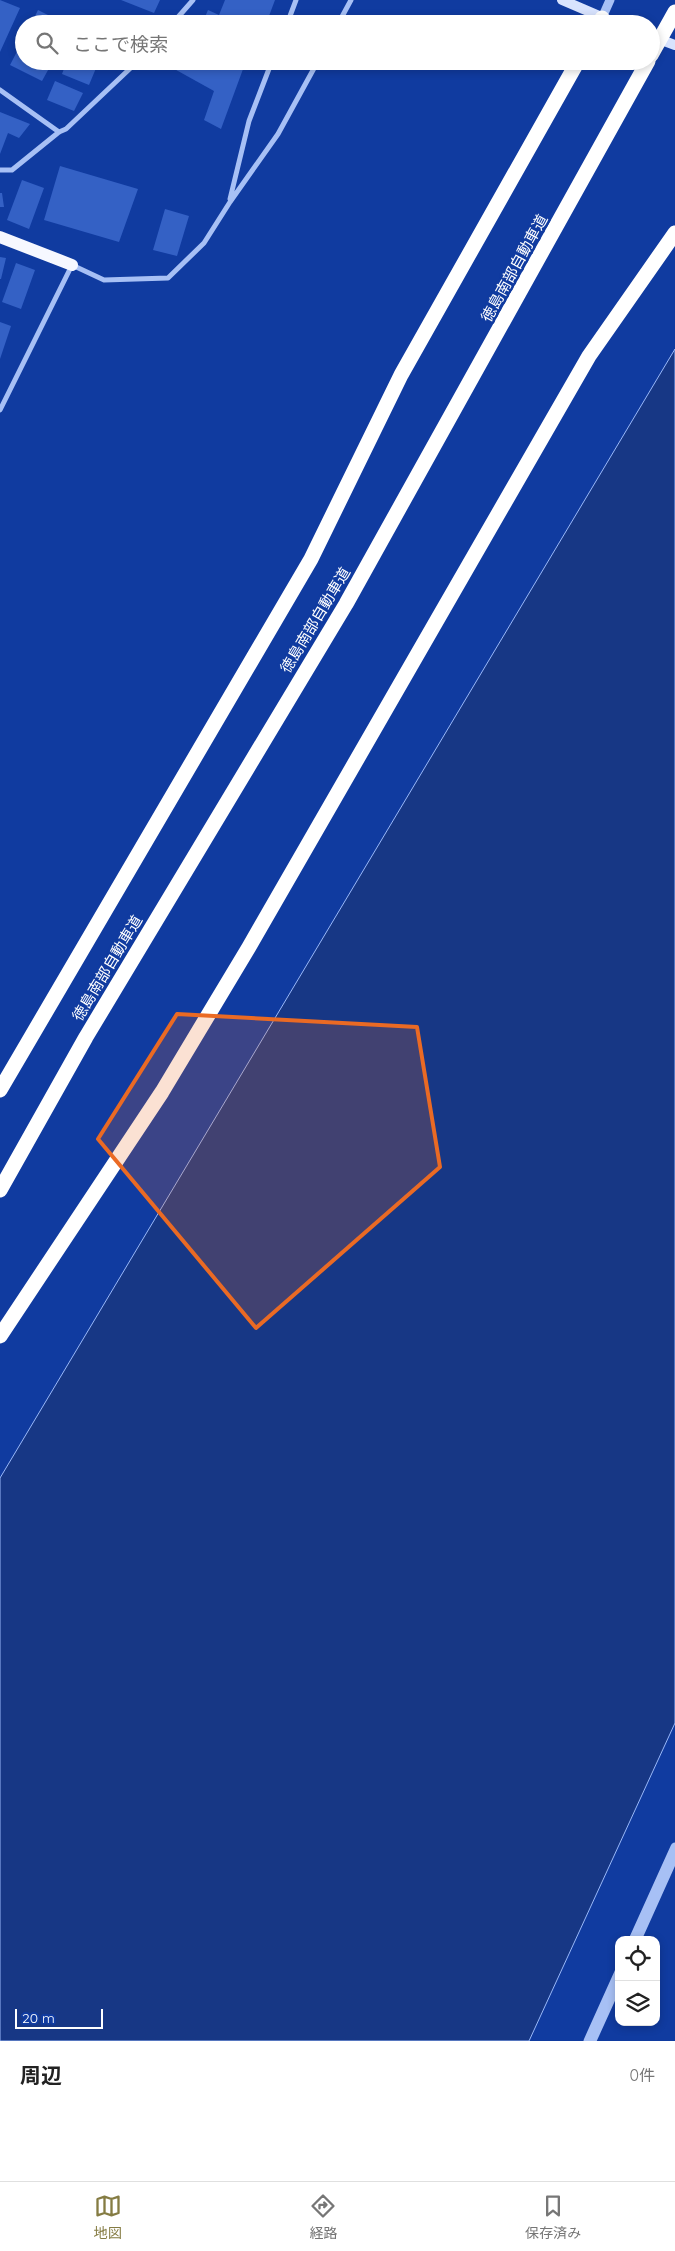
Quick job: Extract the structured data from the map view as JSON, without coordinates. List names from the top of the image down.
{
  "streets": {
    "highway": ["徳島南部自動車道"]
  },
  "scale_bar": "20 m",
  "page": {
    "search": "ここで検索",
    "scale": "20 m",
    "heading": ["周辺", "0件"],
    "nav": ["地図", "経路", "保存済み"]
  }
}
